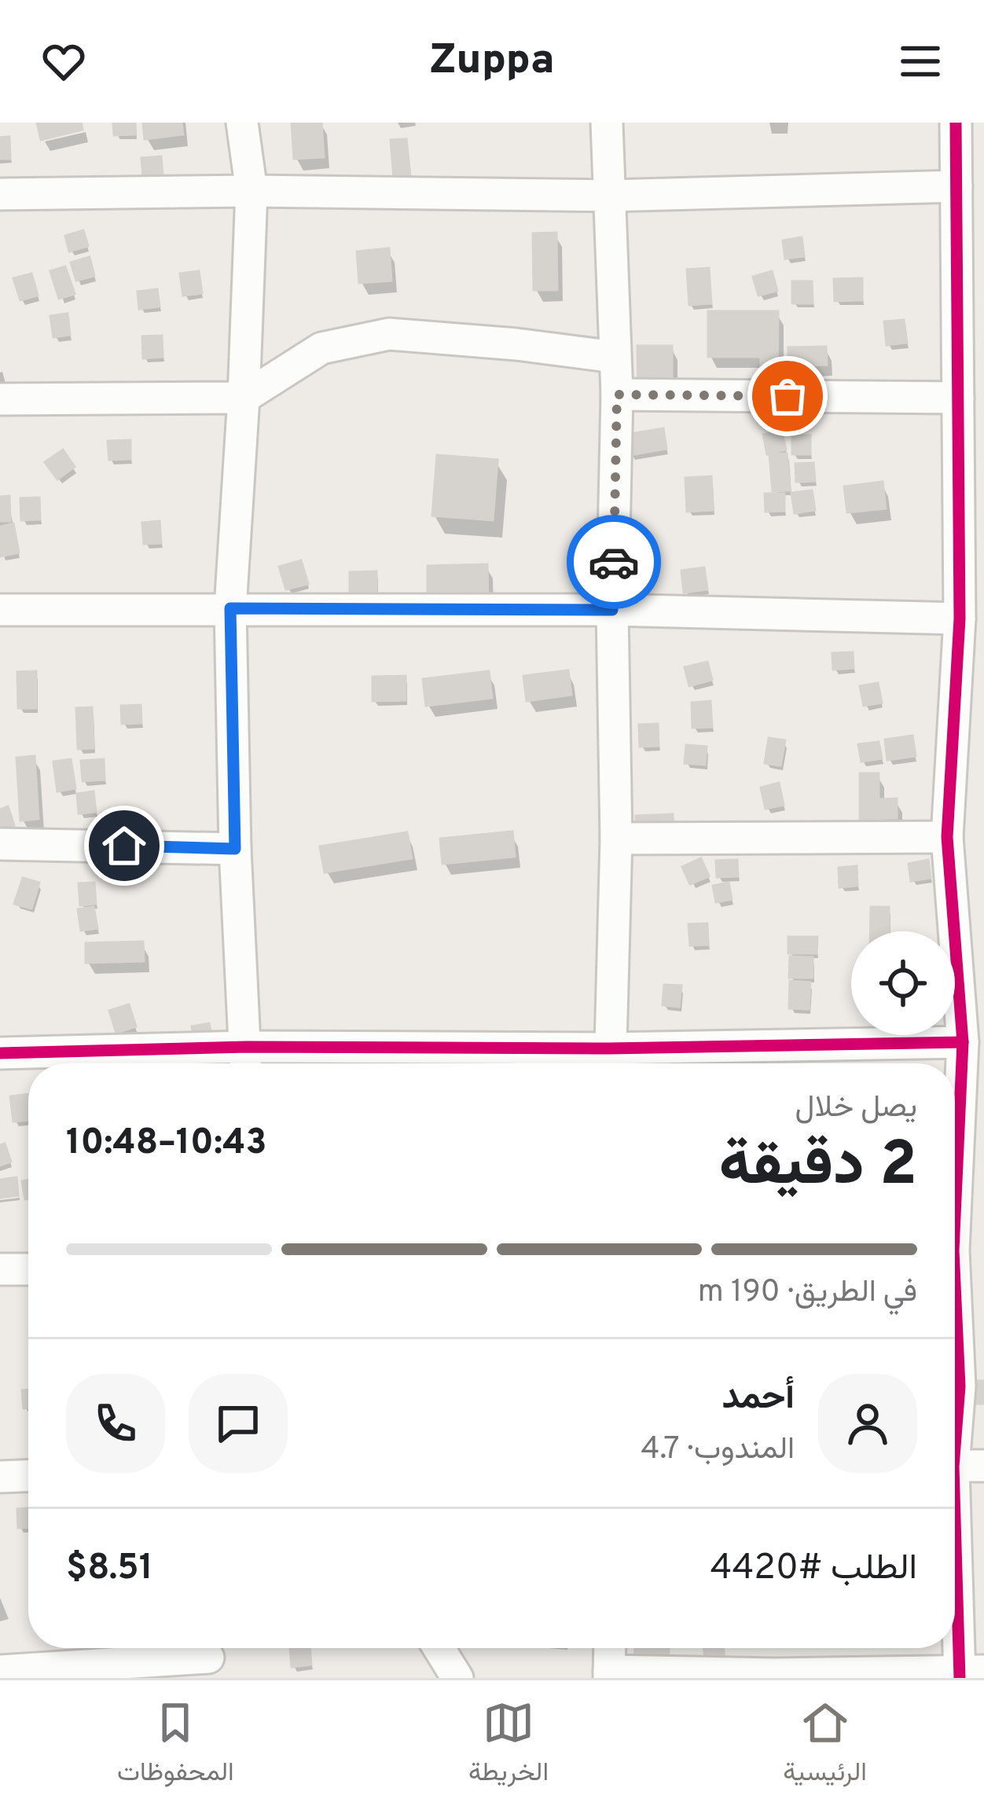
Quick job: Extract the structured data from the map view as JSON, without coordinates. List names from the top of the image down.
{
  "page": {
    "header": "Zuppa",
    "heading": ["2 دقيقة", "يصل خلال", "10:43–10:48"],
    "panel": [
      "أحمد",
      "المندوب · 4.7",
      "الطلب #4420",
      "$8.51"
    ],
    "bar": "في الطريق · 190 m",
    "tabs": ["الرئيسية", "الخريطة", "المحفوظات"]
  }
}
